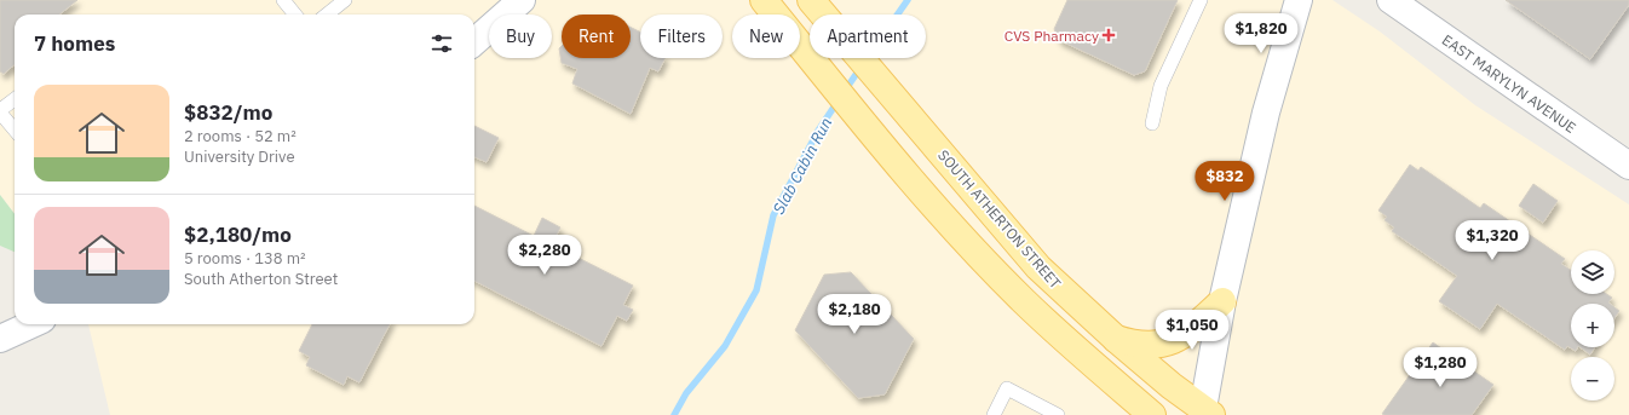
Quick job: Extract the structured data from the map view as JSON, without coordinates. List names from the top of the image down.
{
  "streets": {
    "main road": ["EAST MARYLYN AVENUE", "SOUTH ATHERTON STREET"]
  },
  "water": ["Slab Cabin Run"],
  "places": {
    "health": ["CVS Pharmacy"]
  },
  "page": {
    "price": [
      "$1,820",
      "$832",
      "$1,320",
      "$2,280",
      "$2,180",
      "$1,050",
      "$1,280"
    ],
    "chip": [
      "Buy",
      "Rent",
      "Filters",
      "New",
      "Apartment"
    ],
    "heading": "7 homes",
    "list": [
      {
        "name": "$832/mo",
        "note": "2 rooms · 52 m² · University Drive"
      },
      {
        "name": "$2,180/mo",
        "note": "5 rooms · 138 m² · South Atherton Street"
      }
    ],
    "map_buttons": ["+", "−"]
  }
}
